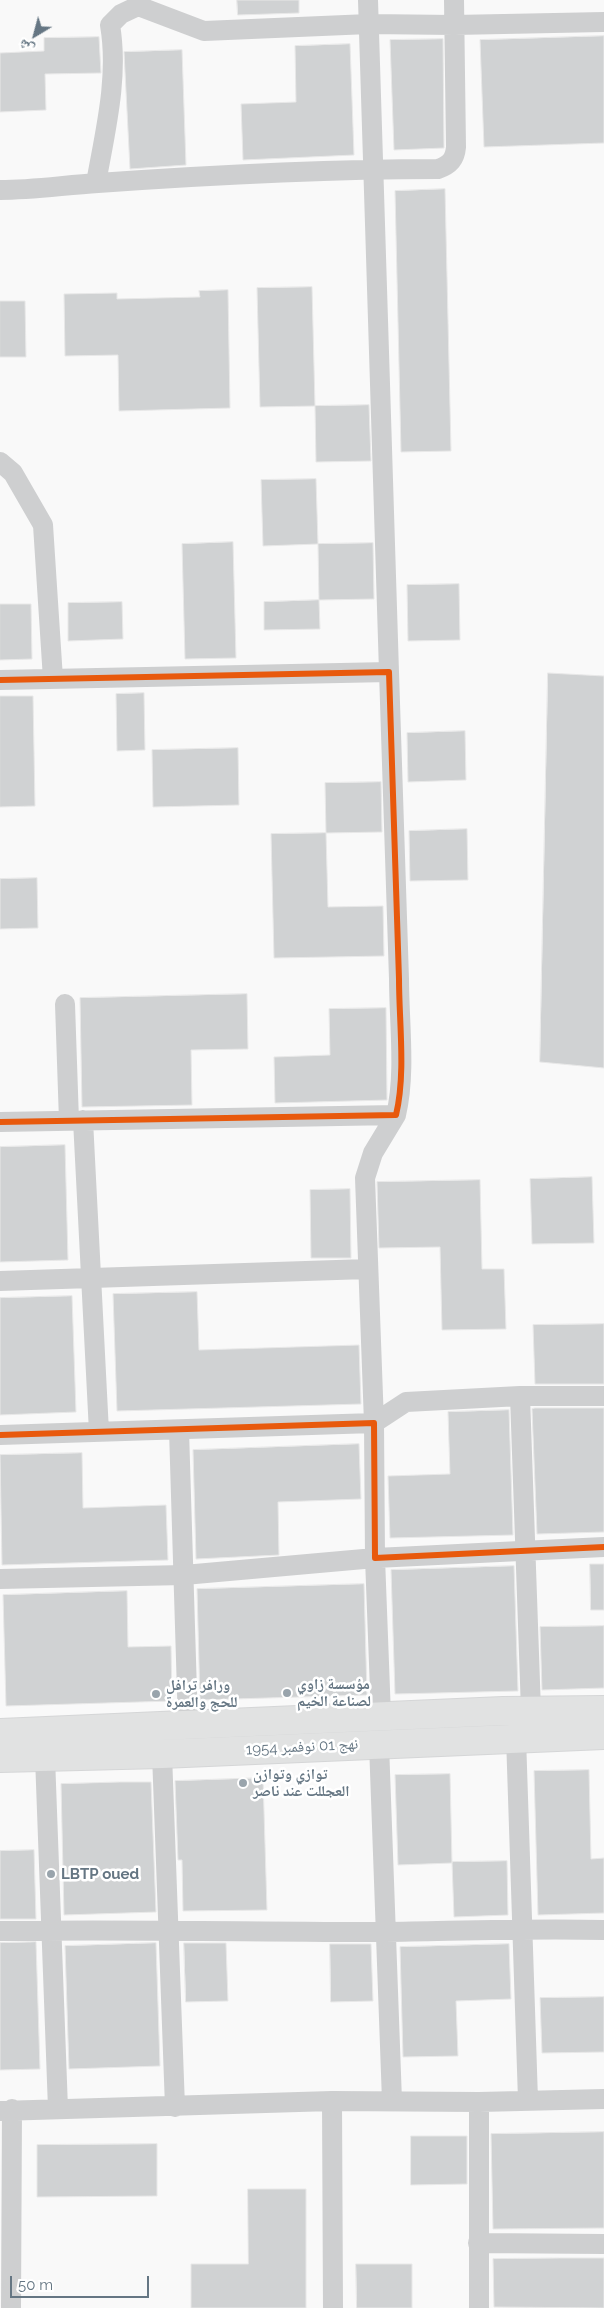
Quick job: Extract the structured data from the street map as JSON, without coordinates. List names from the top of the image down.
{
  "streets": {
    "main road": ["نهج 01 نوفمبر 1954"]
  },
  "places": [
    "مؤسسة زاوي لصناعة الخيم",
    "ورافر ترافل للحج والعمرة",
    "توازي وتوازن العجللت عند ناصر",
    "LBTP oued"
  ],
  "scale_bar": "50 m",
  "north": "bottom left"
}
